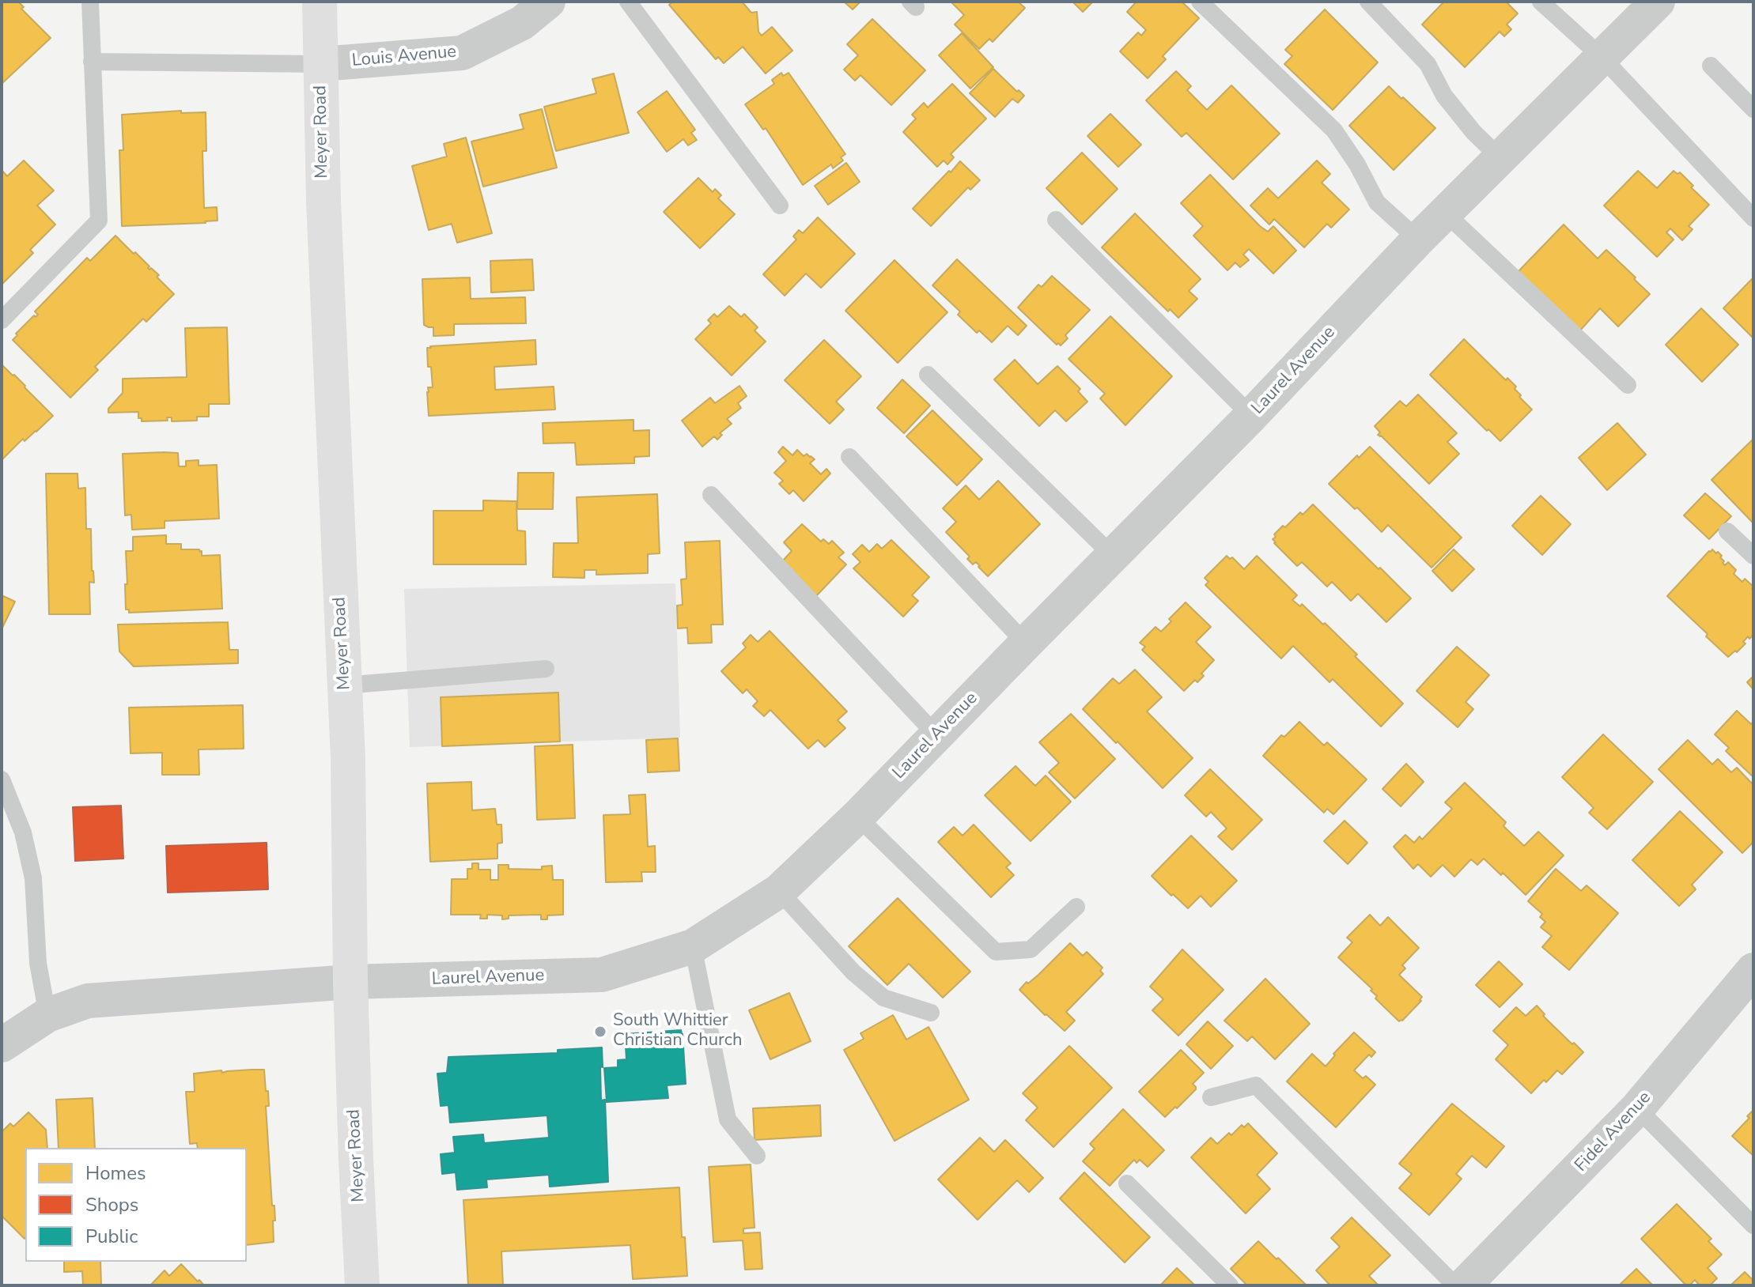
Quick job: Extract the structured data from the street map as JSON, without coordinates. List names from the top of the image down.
{
  "streets": {
    "main road": ["Meyer Road"],
    "street": ["Louis Avenue", "Laurel Avenue", "Fidel Avenue"]
  },
  "crossings": [
    ["Louis Avenue", "Meyer Road"],
    ["Meyer Road", "Laurel Avenue"]
  ],
  "places": ["South Whittier Christian Church"],
  "legend": ["Homes", "Shops", "Public"]
}
